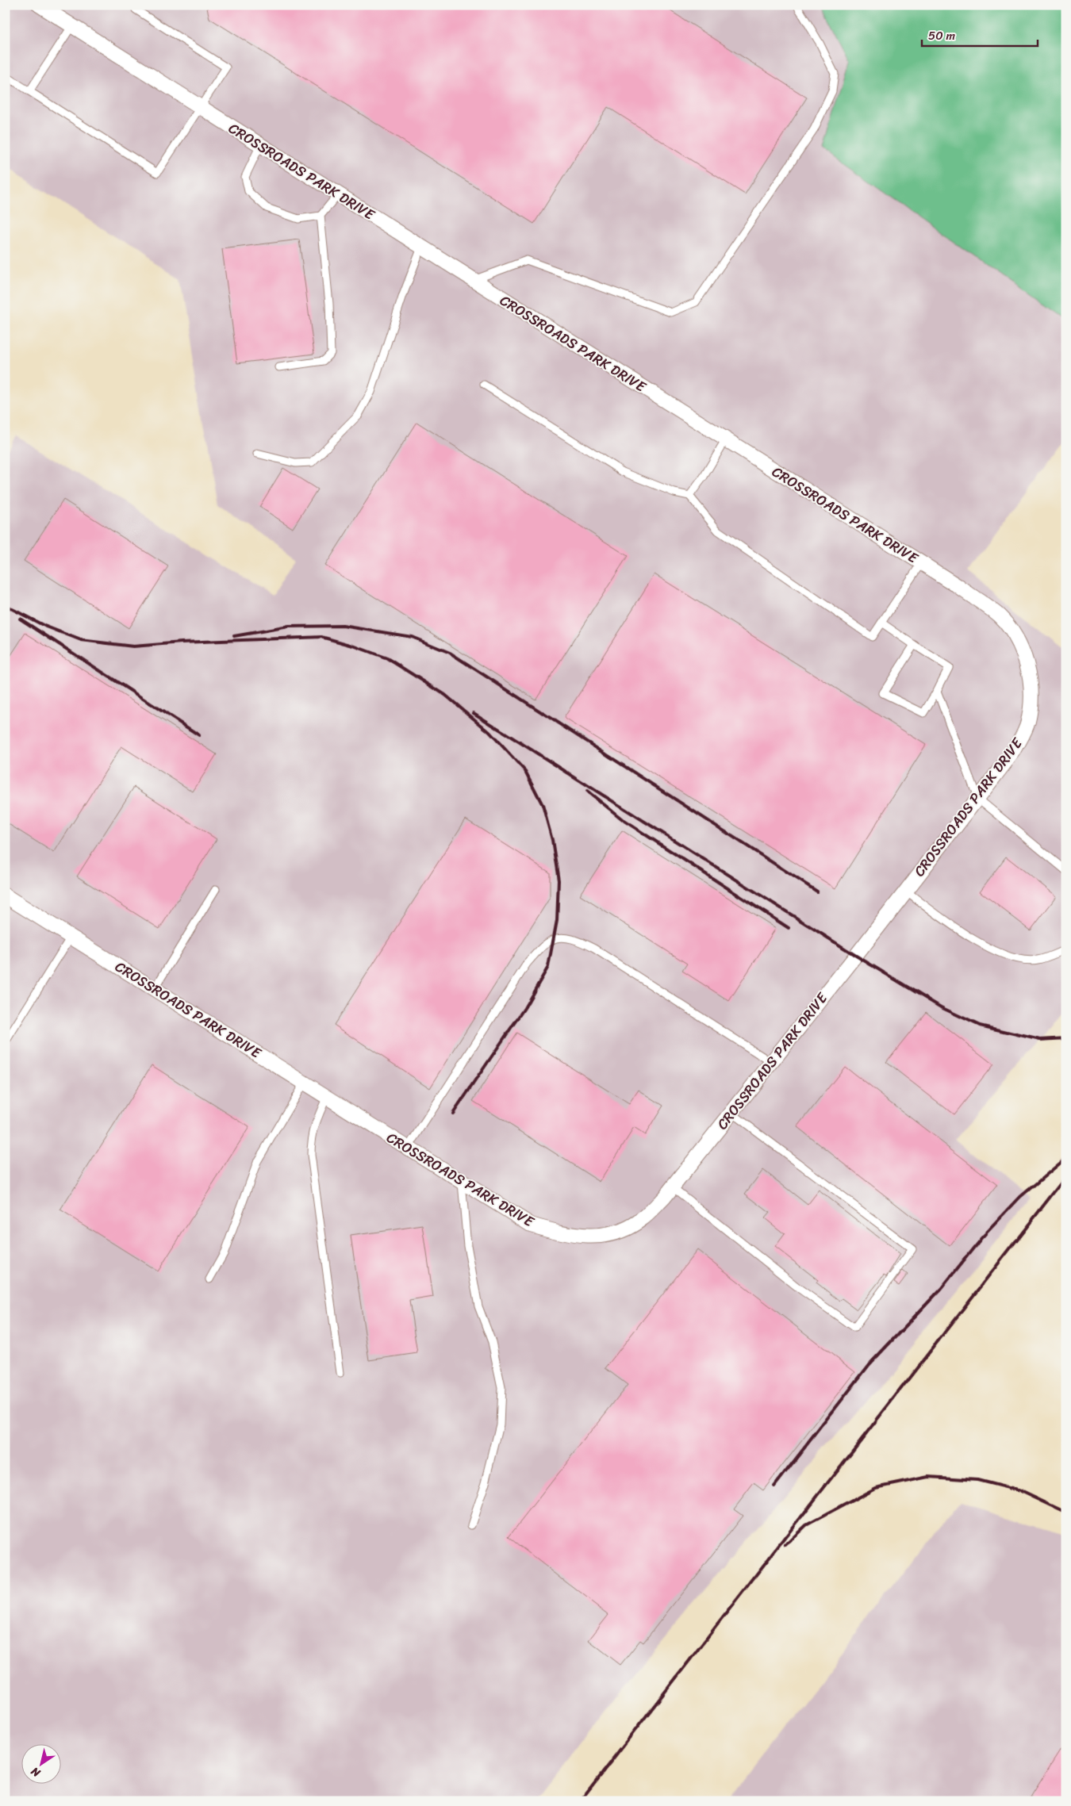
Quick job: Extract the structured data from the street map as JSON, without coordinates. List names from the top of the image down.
{
  "streets": {
    "street": ["CROSSROADS PARK DRIVE"]
  },
  "scale_bar": "50 m",
  "north": "bottom left"
}
